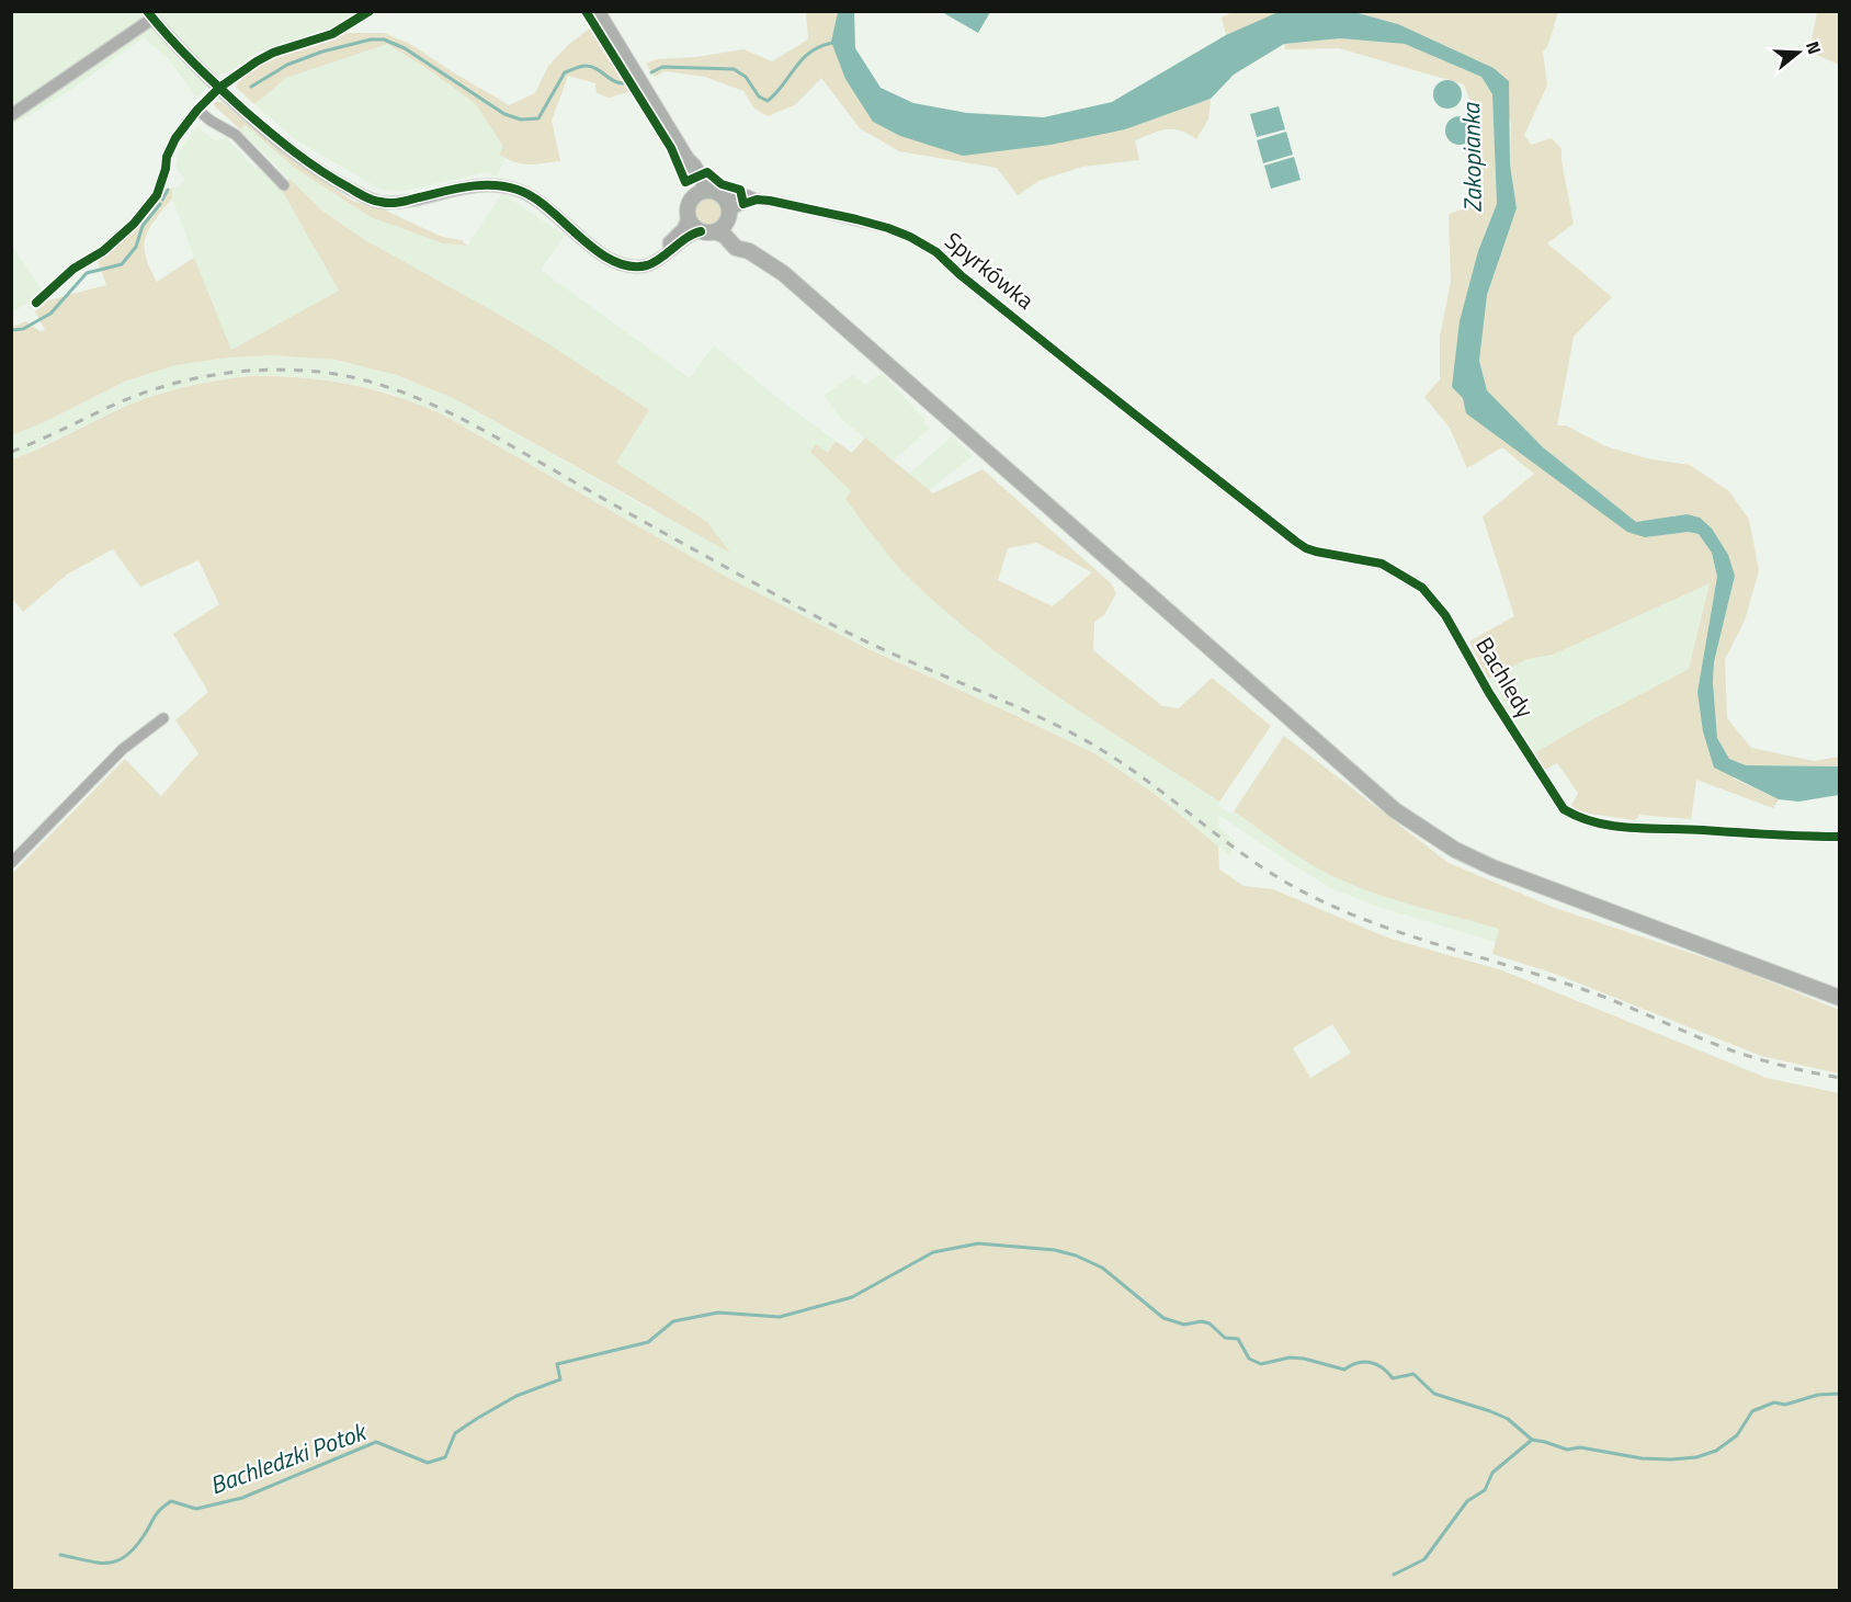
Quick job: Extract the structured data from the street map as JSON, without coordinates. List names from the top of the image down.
{
  "streets": {
    "street": ["Spyrkówka", "Bachledy"]
  },
  "crossings": [
    ["Spyrkówka", "Bachledy"]
  ],
  "water": ["Zakopianka", "Bachledzki Potok"],
  "north": "right"
}
